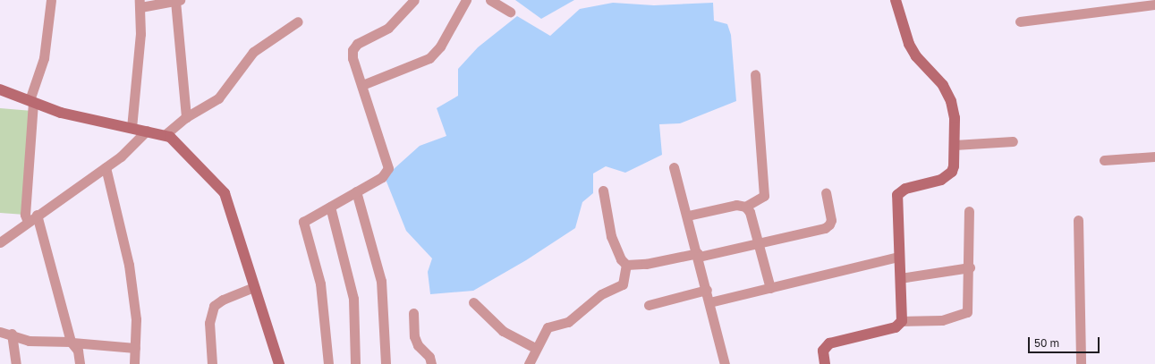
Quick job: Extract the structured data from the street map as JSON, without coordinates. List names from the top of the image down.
{
  "scale_bar": "50 m"
}
